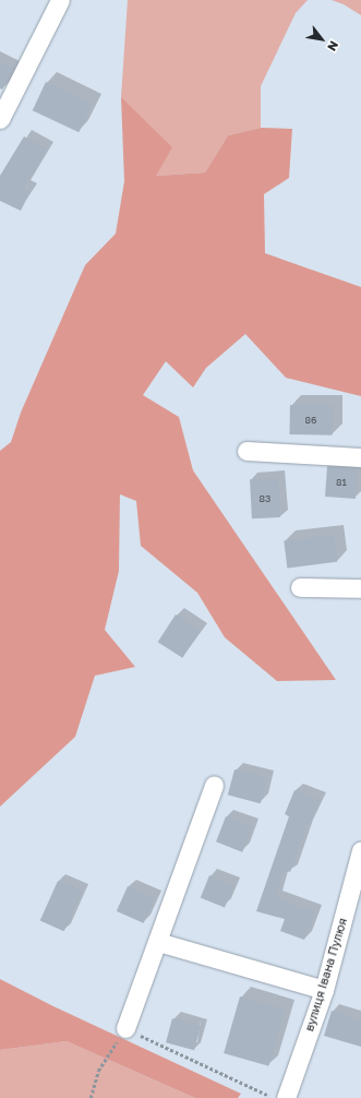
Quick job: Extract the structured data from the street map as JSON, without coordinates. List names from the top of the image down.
{
  "streets": {
    "street": ["вулиця Івана Пулюя"]
  },
  "house_numbers": ["86", "81", "83"],
  "north": "bottom right"
}
